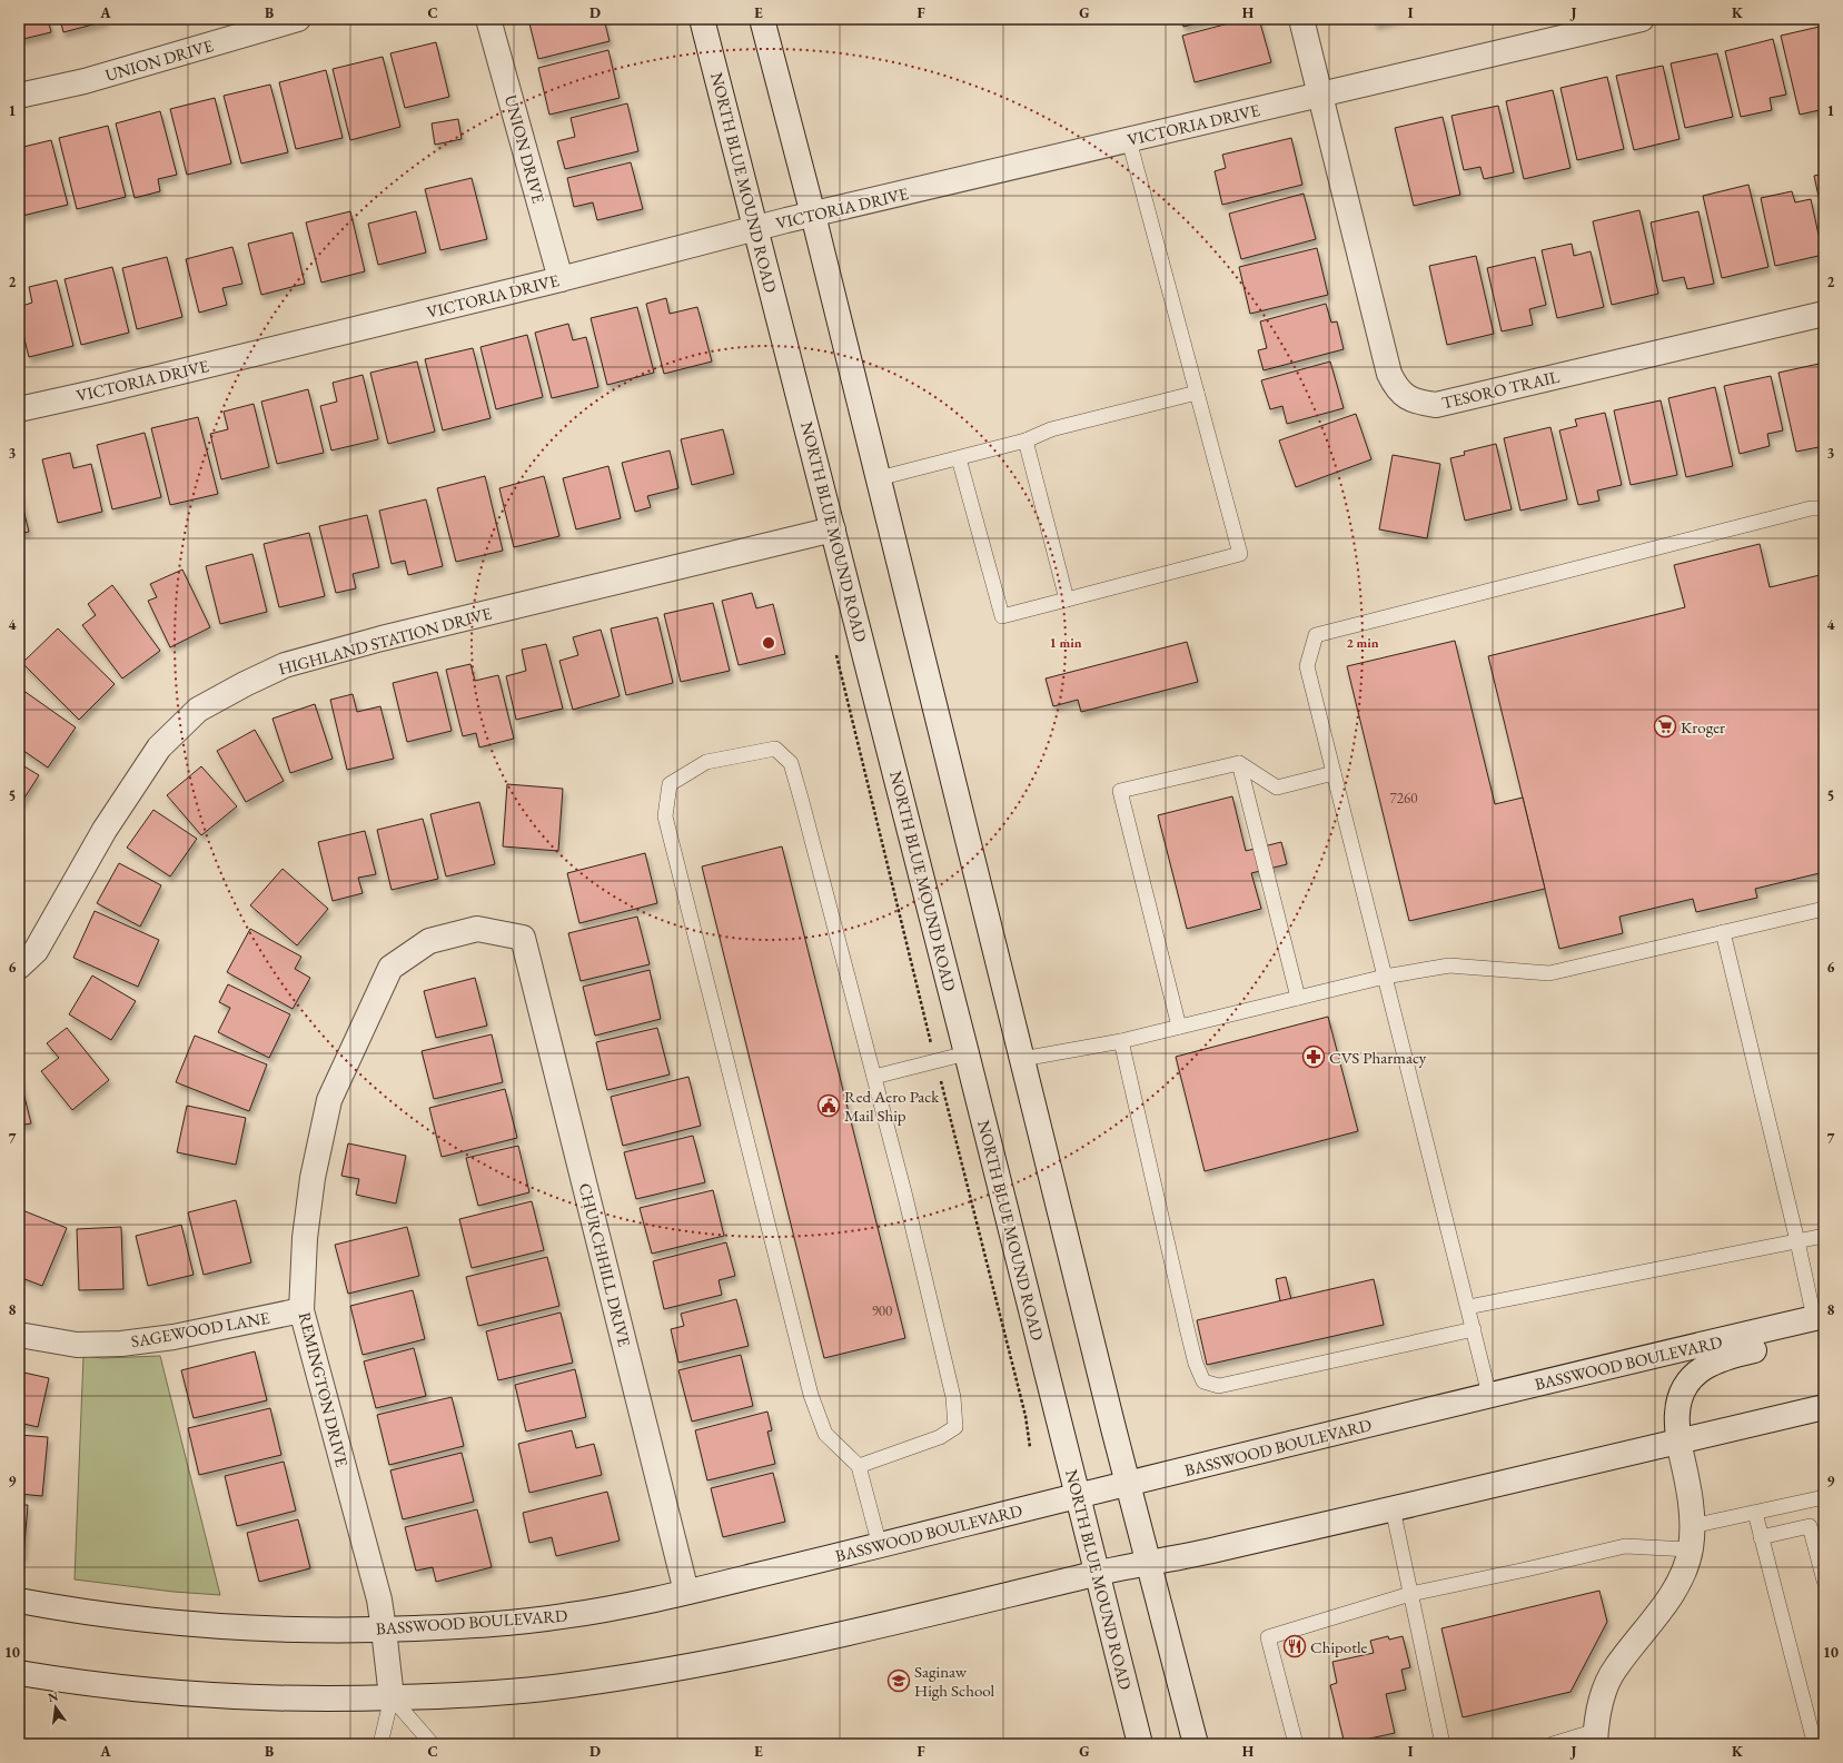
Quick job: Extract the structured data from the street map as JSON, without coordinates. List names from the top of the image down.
{
  "streets": {
    "main road": [
      "UNION DRIVE",
      "VICTORIA DRIVE",
      "NORTH BLUE MOUND ROAD",
      "TESORO TRAIL",
      "HIGHLAND STATION DRIVE",
      "CHURCHHILL DRIVE",
      "SAGEWOOD LANE",
      "BASSWOOD BOULEVARD",
      "REMINGTON DRIVE"
    ]
  },
  "crossings": [
    ["UNION DRIVE", "VICTORIA DRIVE"],
    ["VICTORIA DRIVE", "NORTH BLUE MOUND ROAD"],
    ["VICTORIA DRIVE", "TESORO TRAIL"],
    ["NORTH BLUE MOUND ROAD", "HIGHLAND STATION DRIVE"],
    ["NORTH BLUE MOUND ROAD", "BASSWOOD BOULEVARD"],
    ["CHURCHHILL DRIVE", "BASSWOOD BOULEVARD"],
    ["CHURCHHILL DRIVE", "REMINGTON DRIVE"],
    ["SAGEWOOD LANE", "REMINGTON DRIVE"],
    ["BASSWOOD BOULEVARD", "REMINGTON DRIVE"]
  ],
  "places": {
    "supermarket": ["Kroger"],
    "pharmacy": ["CVS Pharmacy"],
    "public building": ["Red Aero Pack Mail Ship"],
    "restaurant": ["Chipotle"],
    "school or university": ["Saginaw High School"]
  },
  "house_numbers": ["7260", "900"],
  "north": "top",
  "grid": {
    "columns": [
      "A",
      "B",
      "C",
      "D",
      "E",
      "F",
      "G",
      "H",
      "I",
      "J",
      "K"
    ],
    "rows": [
      "1",
      "2",
      "3",
      "4",
      "5",
      "6",
      "7",
      "8",
      "9",
      "10"
    ]
  },
  "rings": ["1 min", "2 min"]
}
